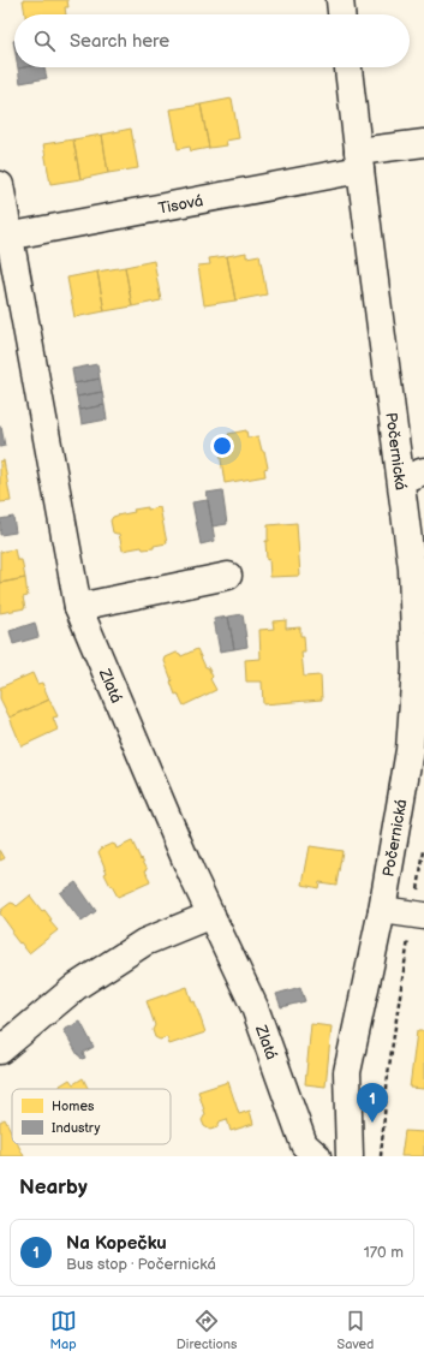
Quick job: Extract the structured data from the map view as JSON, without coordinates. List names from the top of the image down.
{
  "streets": {
    "street": ["Tisová", "Počernická", "Zlatá"]
  },
  "crossings": [
    ["Tisová", "Počernická"],
    ["Tisová", "Zlatá"]
  ],
  "legend": ["Homes", "Industry"],
  "page": {
    "search": "Search here",
    "pins": "1",
    "heading": "Nearby",
    "list": [
      {
        "mark": "1",
        "name": "Na Kopečku",
        "note": "Bus stop · Počernická",
        "value": "170 m"
      }
    ],
    "nav": ["Map", "Directions", "Saved"]
  }
}
